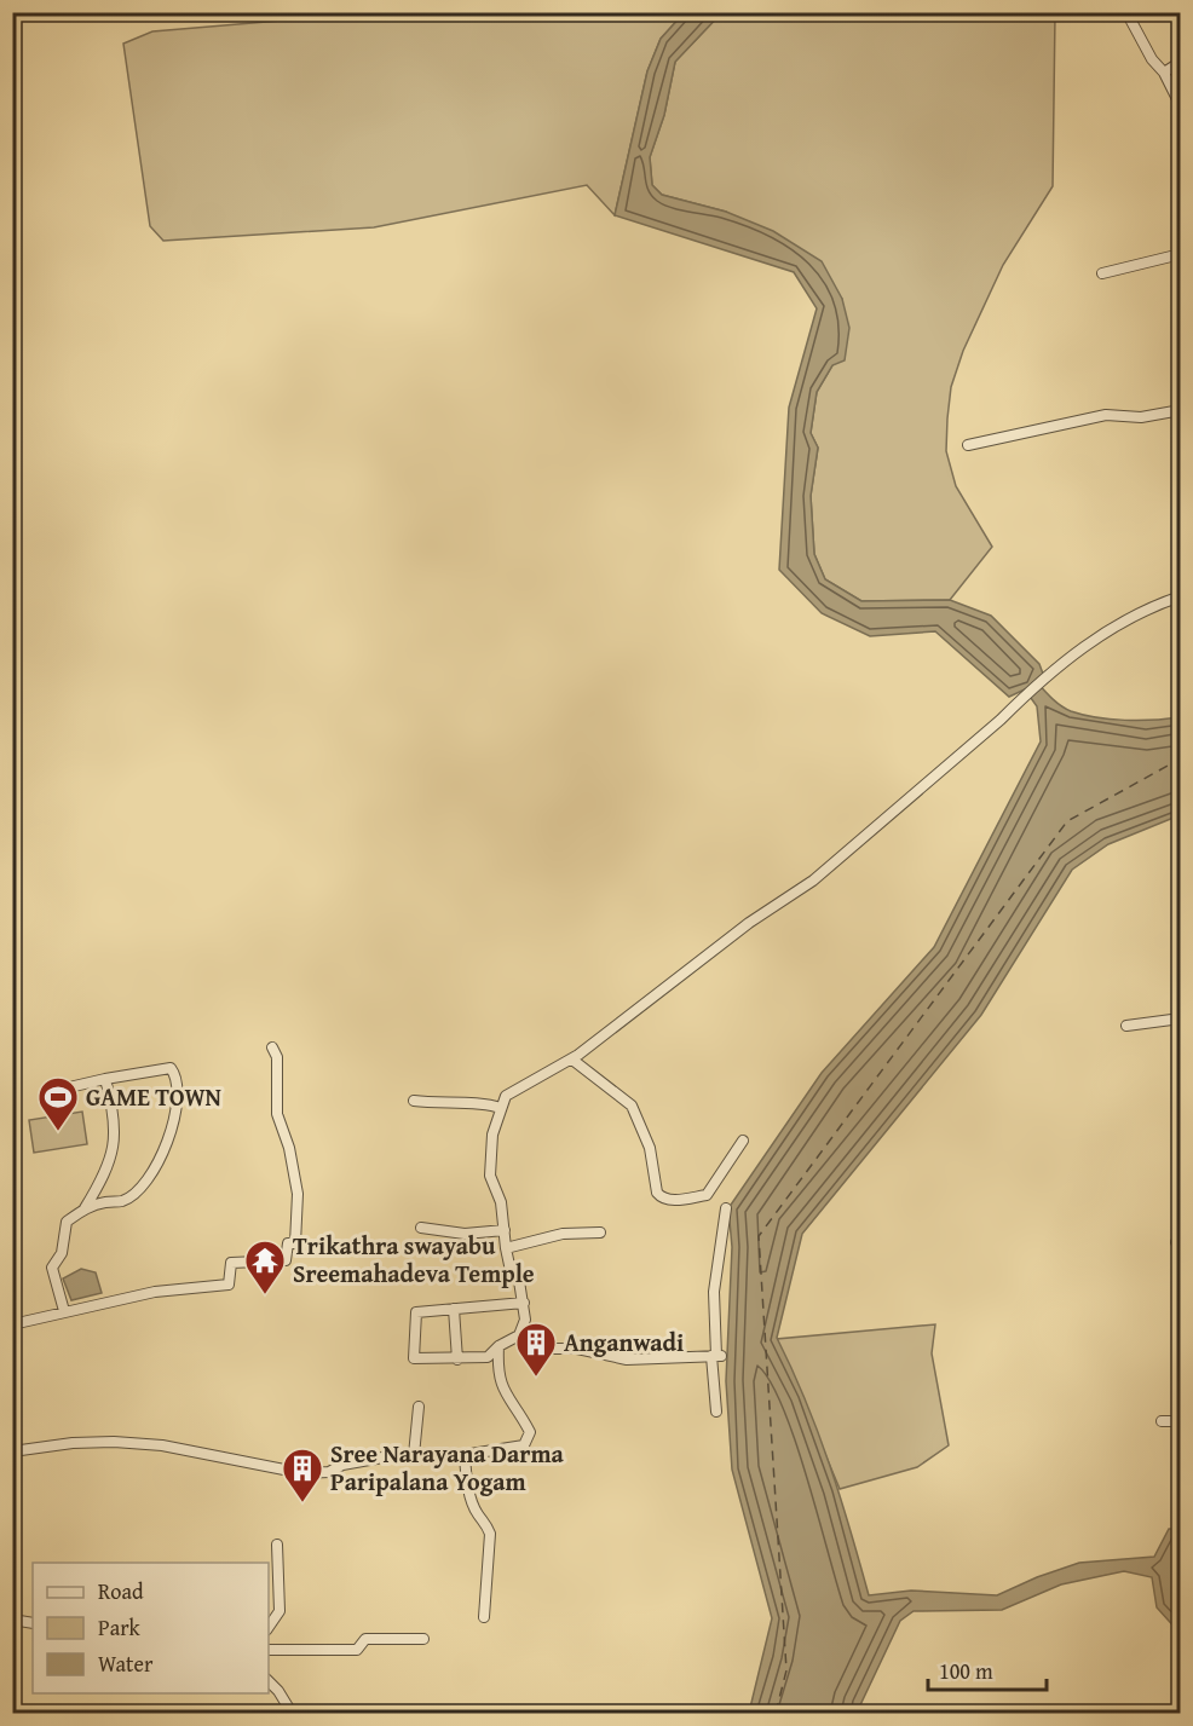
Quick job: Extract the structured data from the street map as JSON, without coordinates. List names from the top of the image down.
{
  "places": {
    "sports": ["GAME TOWN"],
    "temple": ["Trikathra swayabu Sreemahadeva Temple"],
    "building": ["Anganwadi", "Sree Narayana Darma Paripalana Yogam"]
  },
  "legend": ["Road", "Park", "Water"],
  "scale_bar": "100 m"
}
